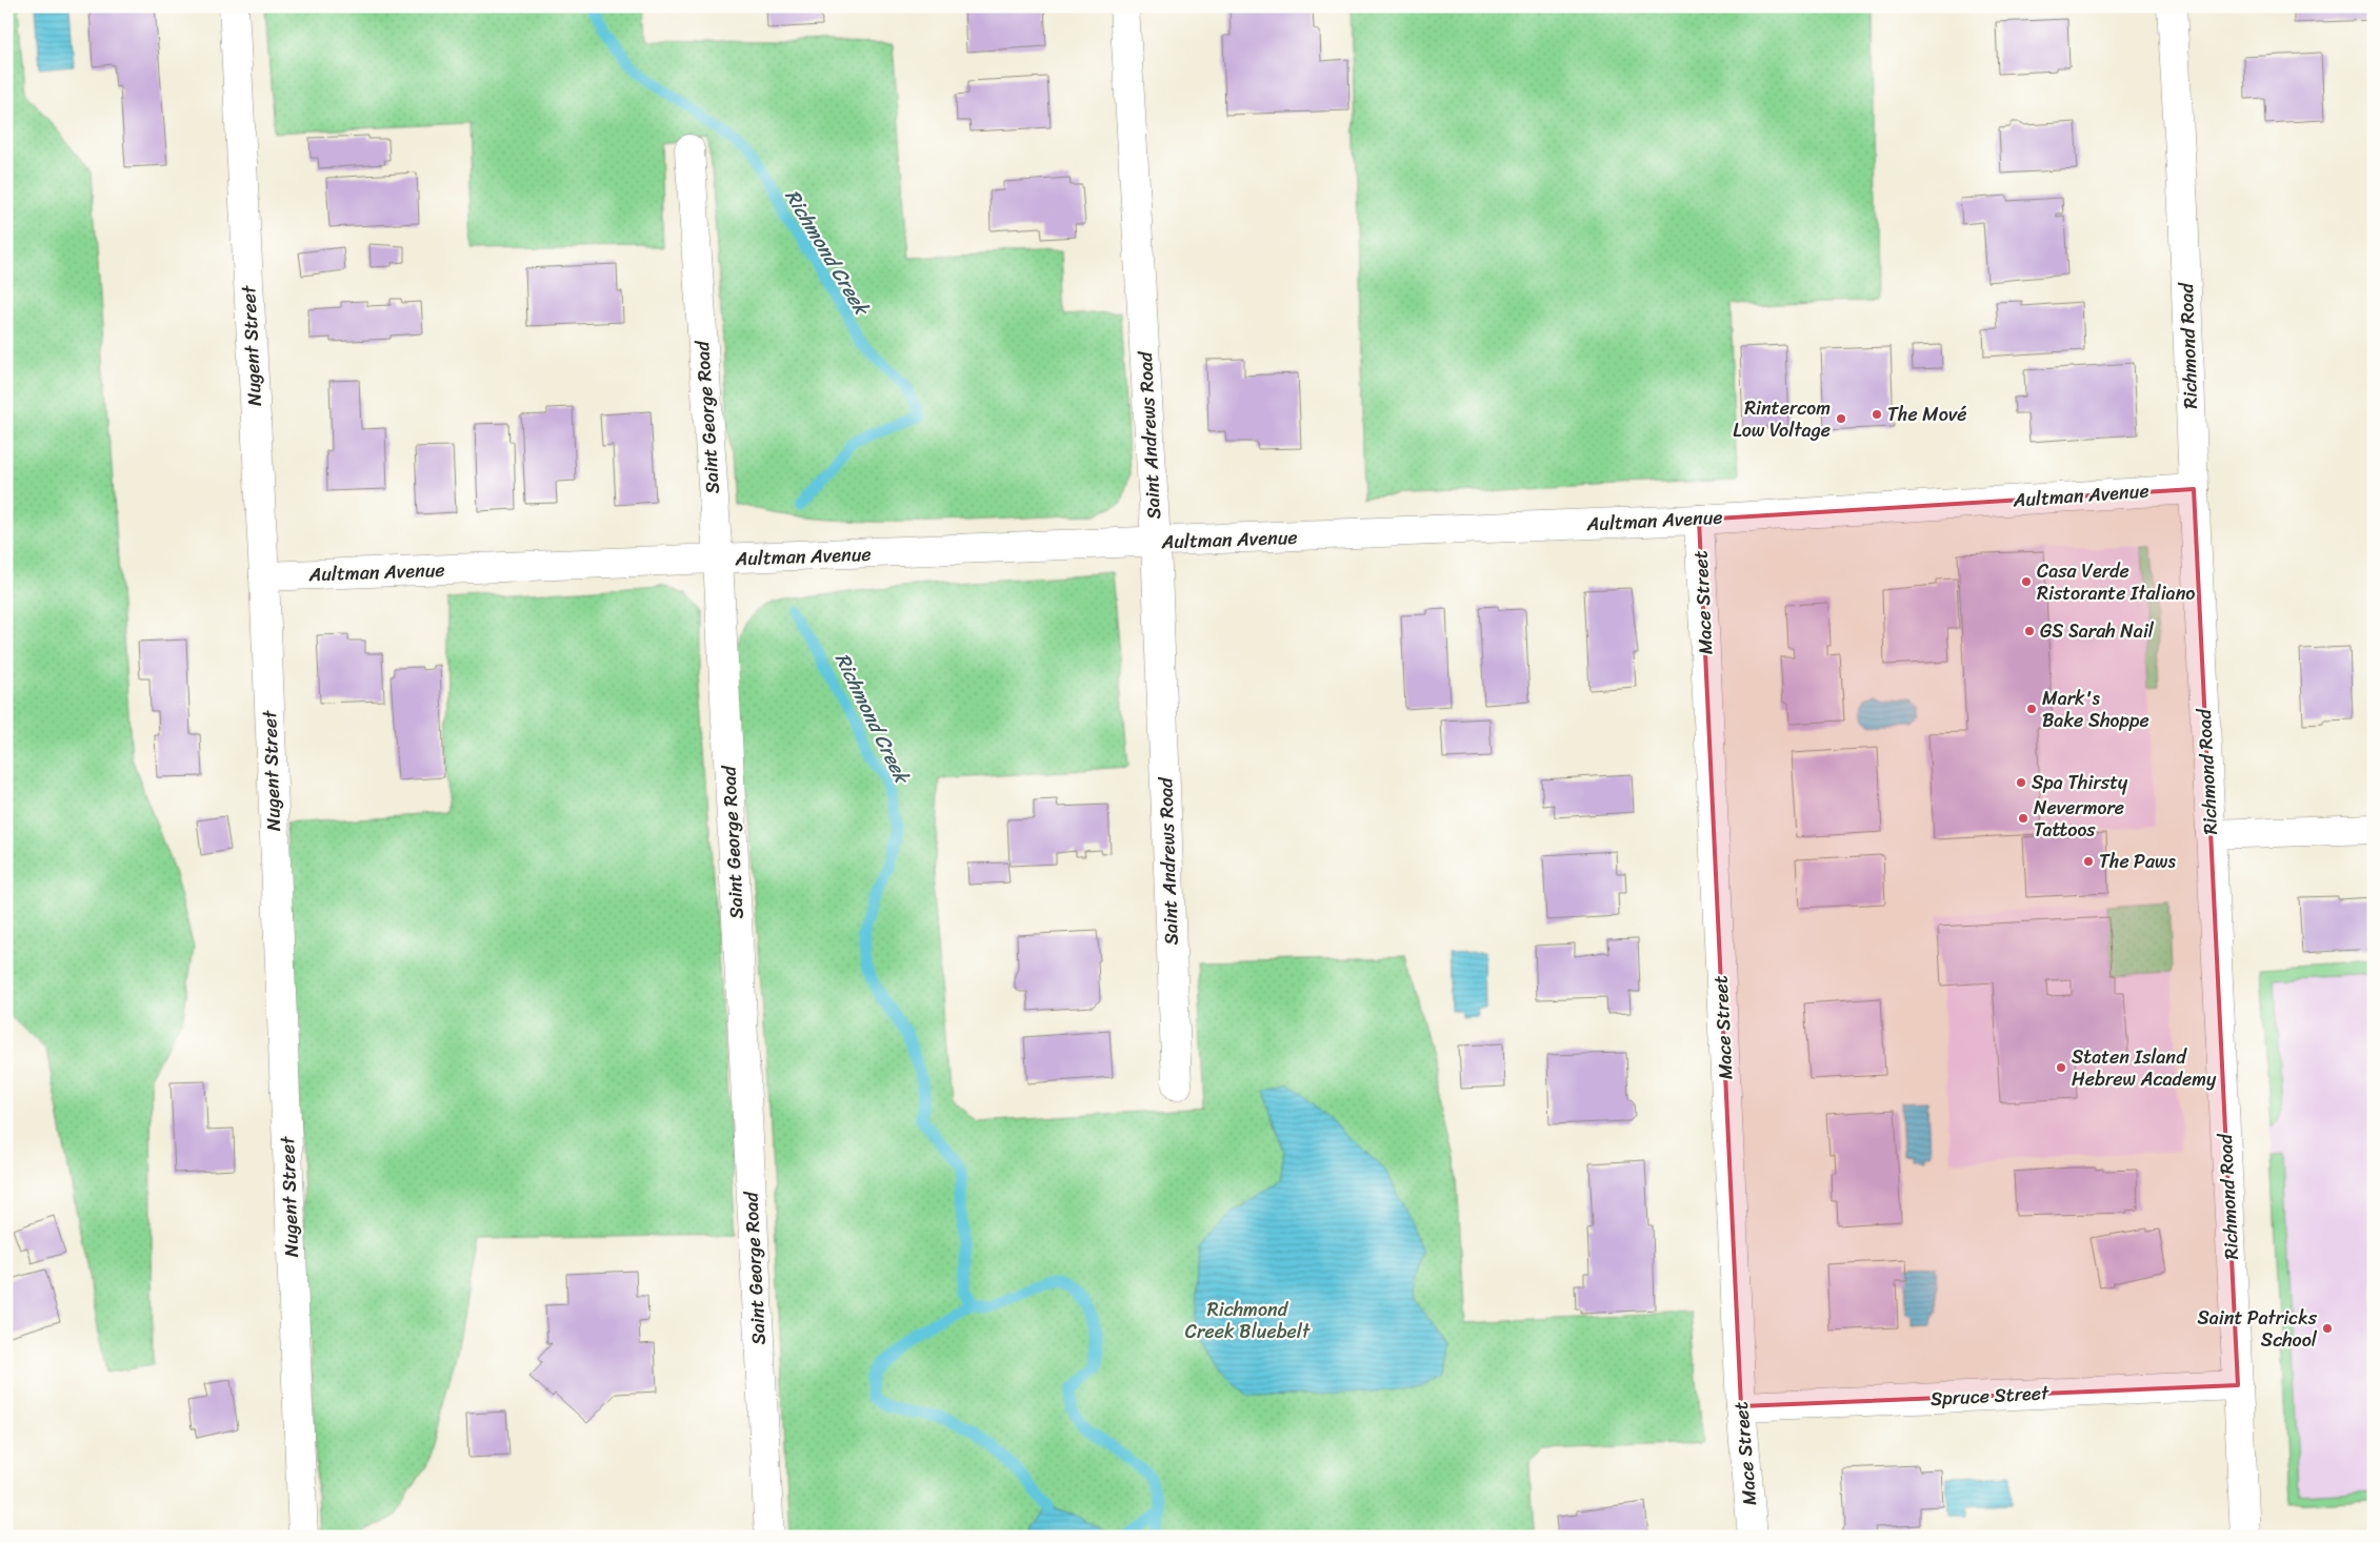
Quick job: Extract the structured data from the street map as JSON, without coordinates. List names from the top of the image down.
{
  "streets": {
    "street": [
      "Nugent Street",
      "Richmond Road",
      "Saint George Road",
      "Saint Andrews Road",
      "Aultman Avenue",
      "Mace Street",
      "Spruce Street"
    ]
  },
  "crossings": [
    ["Nugent Street", "Aultman Avenue"],
    ["Richmond Road", "Aultman Avenue"],
    ["Richmond Road", "Spruce Street"],
    ["Saint George Road", "Aultman Avenue"],
    ["Saint Andrews Road", "Aultman Avenue"],
    ["Aultman Avenue", "Mace Street"],
    ["Mace Street", "Spruce Street"]
  ],
  "water": ["Richmond Creek"],
  "parks": ["Richmond Creek Bluebelt"],
  "places": [
    "The Mové",
    "Rintercom Low Voltage",
    "Casa Verde Ristorante Italiano",
    "GS Sarah Nail",
    "Mark's Bake Shoppe",
    "Spa Thirsty",
    "Nevermore Tattoos",
    "The Paws",
    "Staten Island Hebrew Academy",
    "Saint Patricks School"
  ]
}
